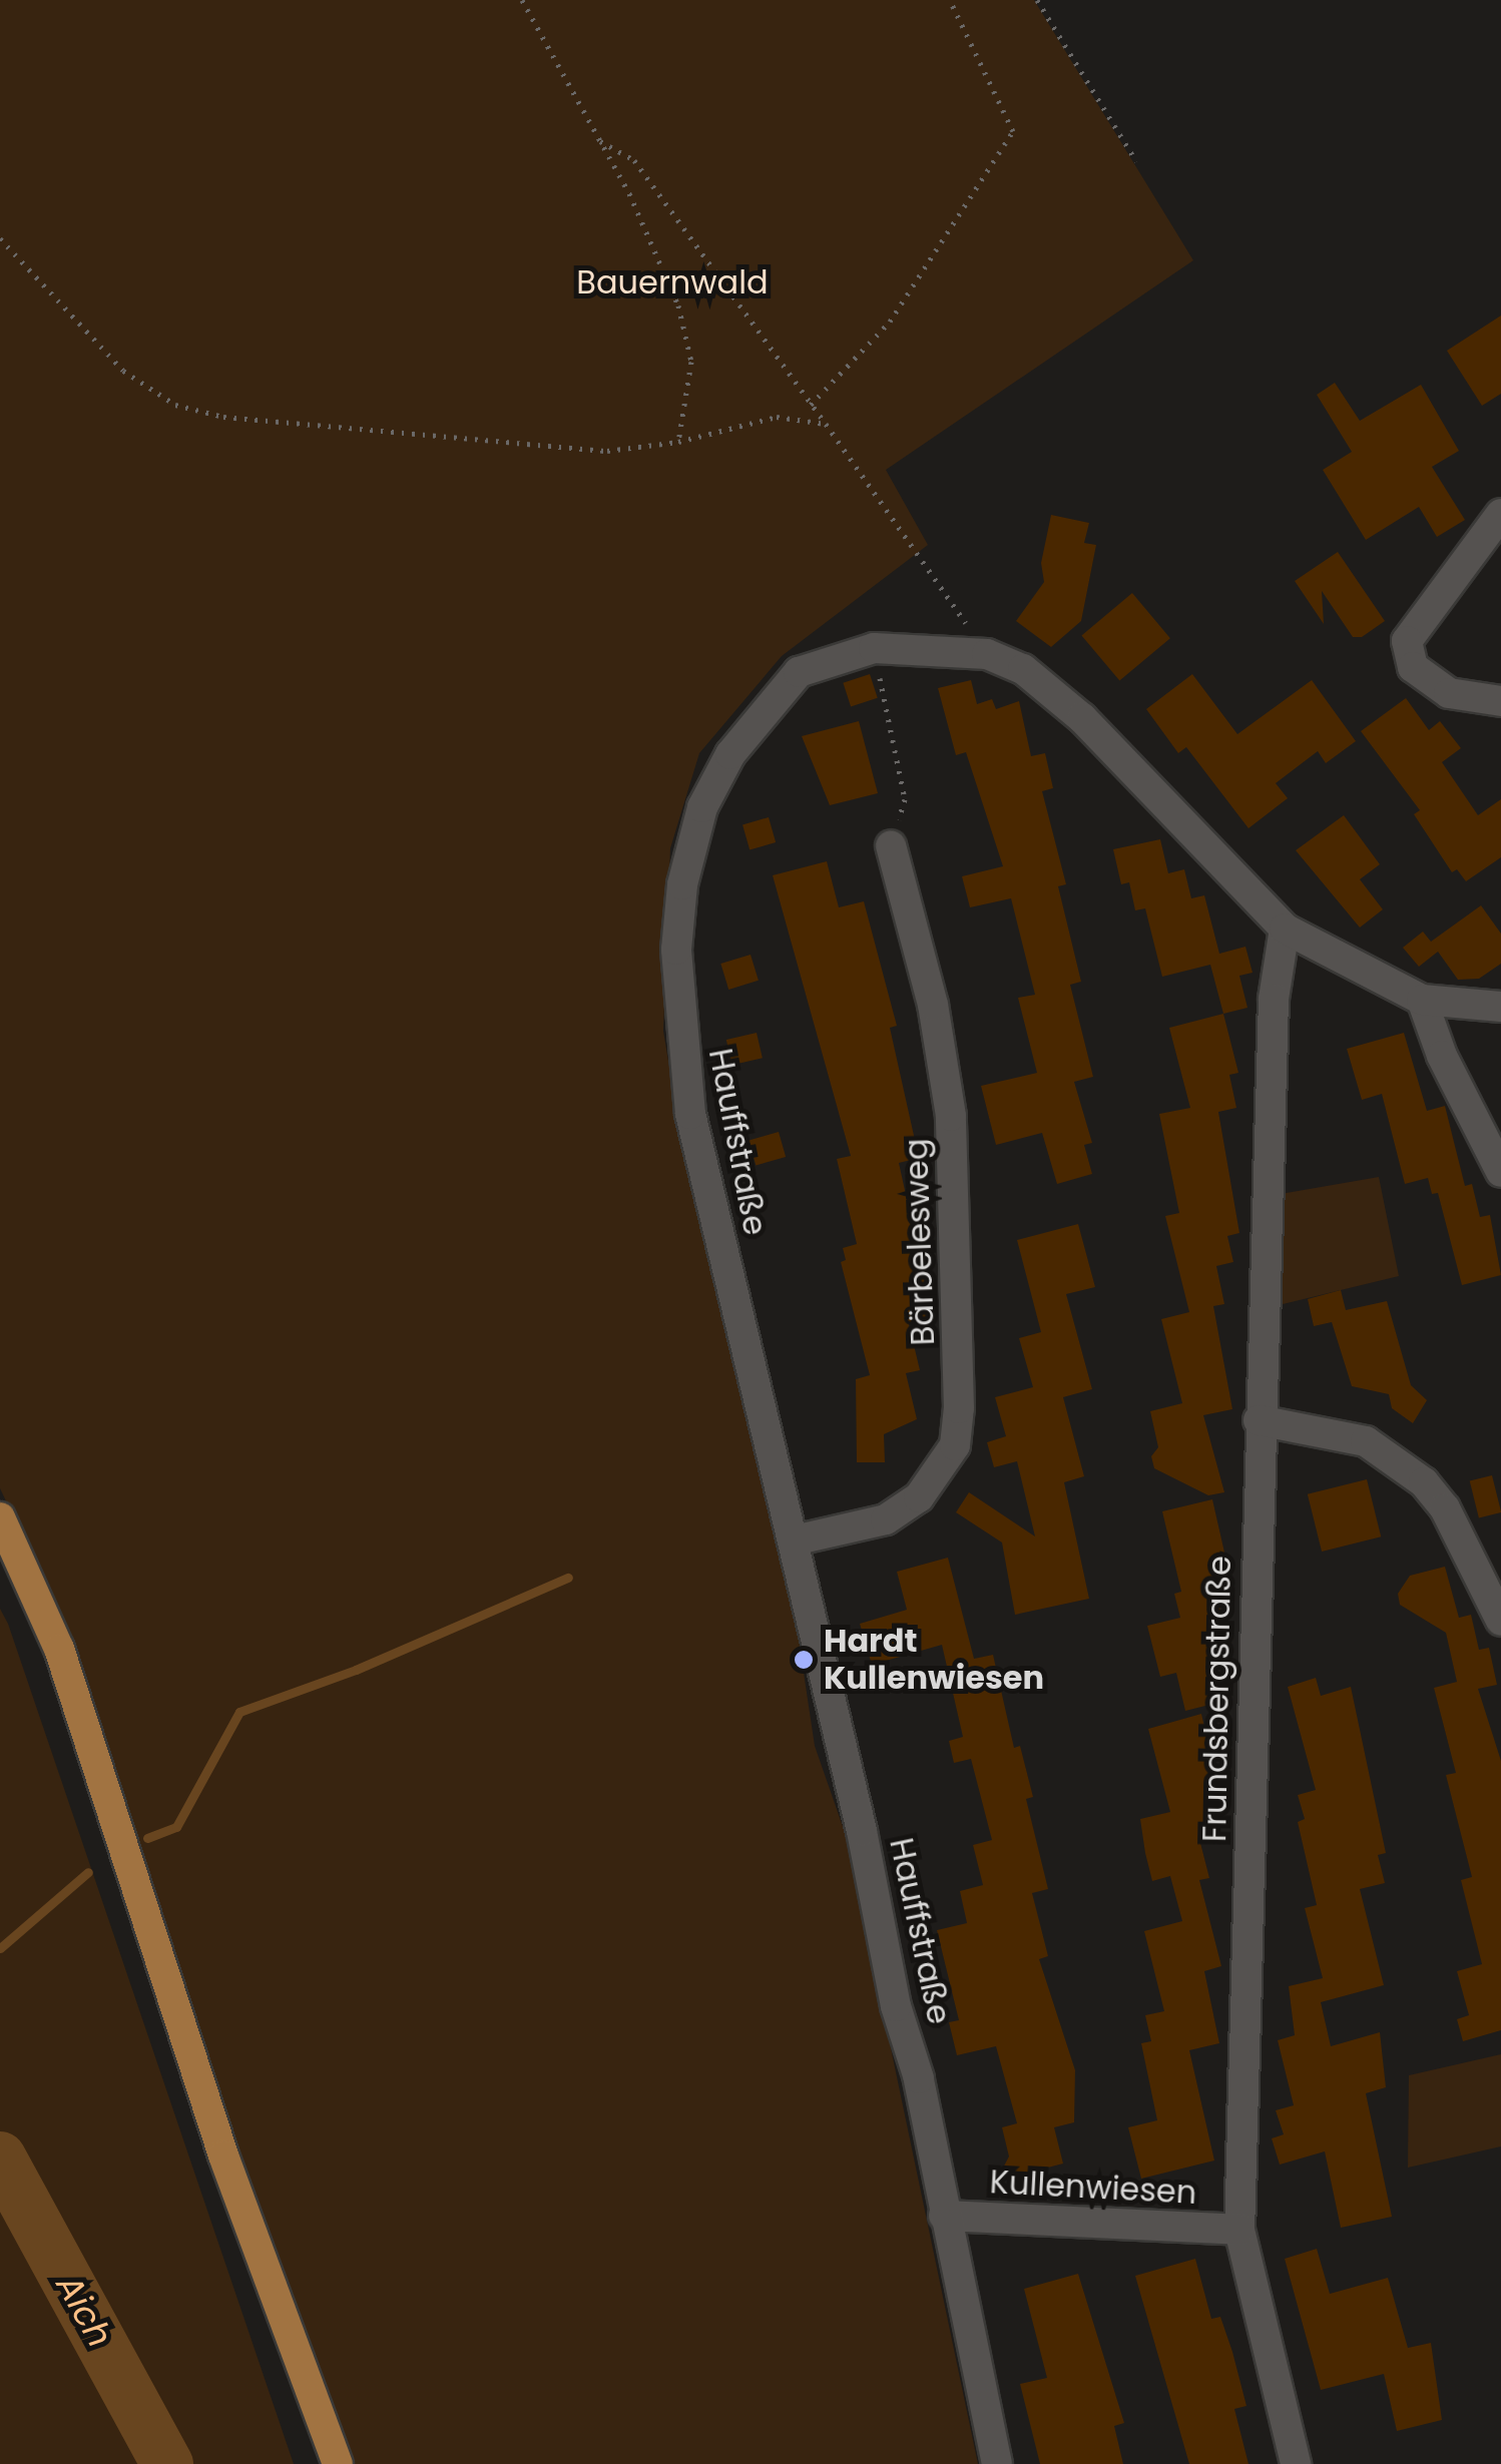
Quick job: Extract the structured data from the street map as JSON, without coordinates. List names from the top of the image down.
{
  "streets": {
    "street": [
      "Hauffstraße",
      "Bärbelesweg",
      "Frundsbergstraße",
      "Kullenwiesen"
    ]
  },
  "crossings": [
    ["Hauffstraße", "Bärbelesweg"],
    ["Hauffstraße", "Frundsbergstraße"],
    ["Hauffstraße", "Kullenwiesen"],
    ["Frundsbergstraße", "Kullenwiesen"]
  ],
  "water": ["Aich"],
  "parks": ["Bauernwald"],
  "places": ["Hardt Kullenwiesen"]
}
